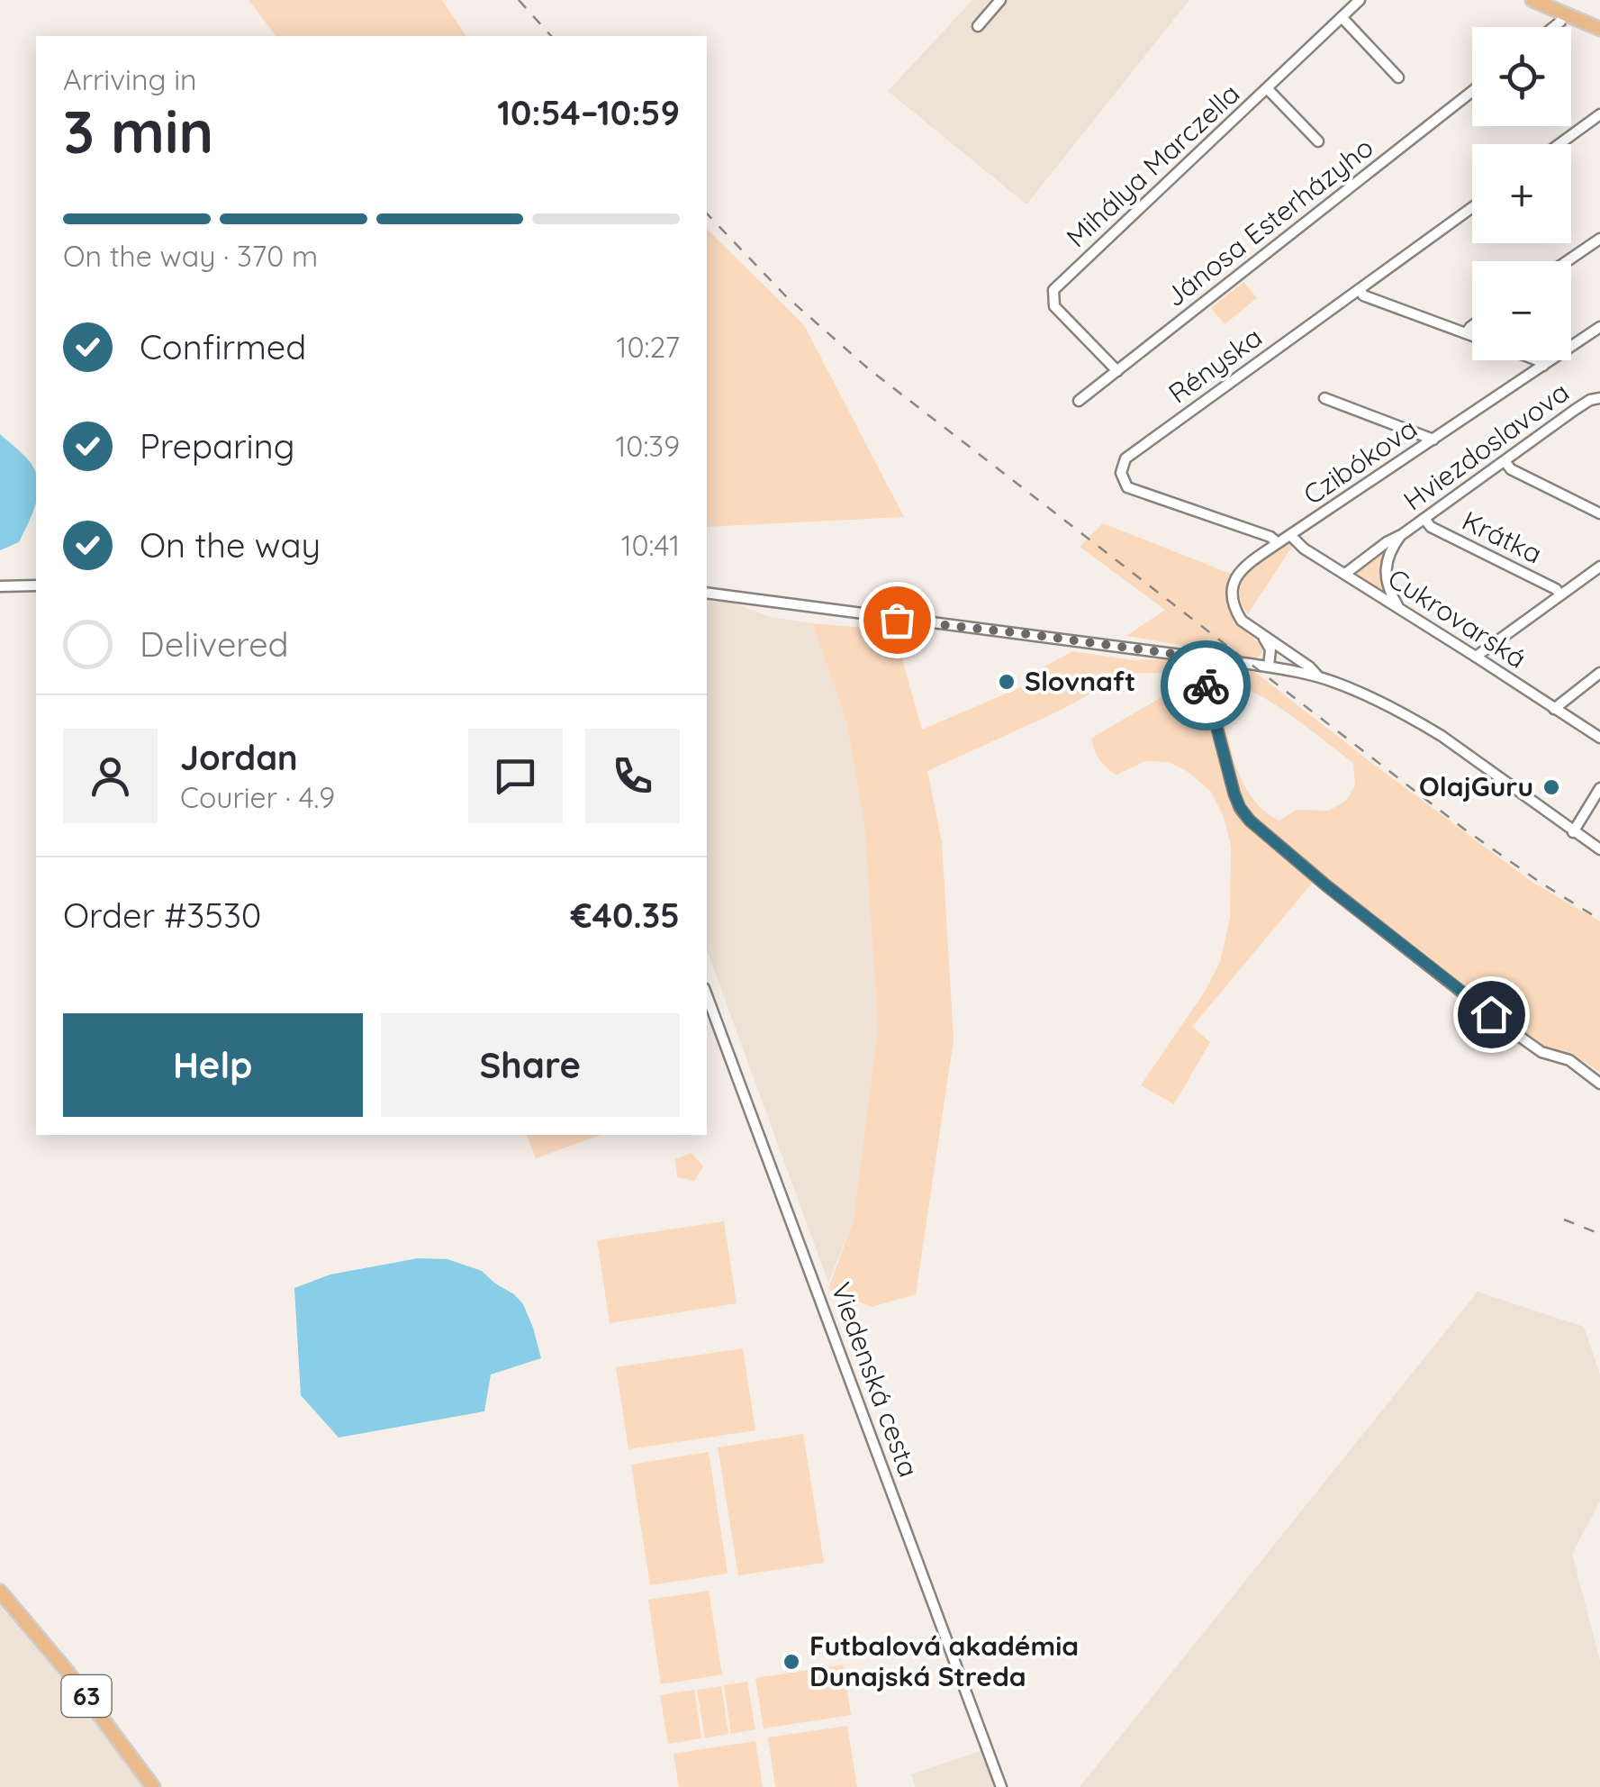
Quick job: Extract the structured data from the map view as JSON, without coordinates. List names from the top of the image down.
{
  "streets": {
    "main road": ["63"],
    "street": [
      "Mihálya Marczella",
      "Jánosa Esterházyho",
      "Rényska",
      "Hviezdoslavova",
      "Czibókova",
      "Krátka",
      "Cukrovarská",
      "Viedenská cesta"
    ]
  },
  "crossings": [
    ["Mihálya Marczella", "Jánosa Esterházyho"],
    ["Rényska", "Czibókova"],
    ["Hviezdoslavova", "Krátka"],
    ["Hviezdoslavova", "Cukrovarská"],
    ["Czibókova", "Cukrovarská"]
  ],
  "places": ["Slovnaft", "OlajGuru", "Futbalová akadémia Dunajská Streda"],
  "page": {
    "map_buttons": ["+", "−"],
    "heading": ["3 min", "Arriving in", "10:54–10:59"],
    "panel": [
      "Jordan",
      "Courier · 4.9",
      "Order #3530",
      "€40.35"
    ],
    "bar": "On the way · 370 m",
    "list": [
      ["Confirmed", "10:27"],
      ["Preparing", "10:39"],
      ["On the way", "10:41"],
      "Delivered"
    ],
    "buttons": ["Help", "Share"]
  }
}
